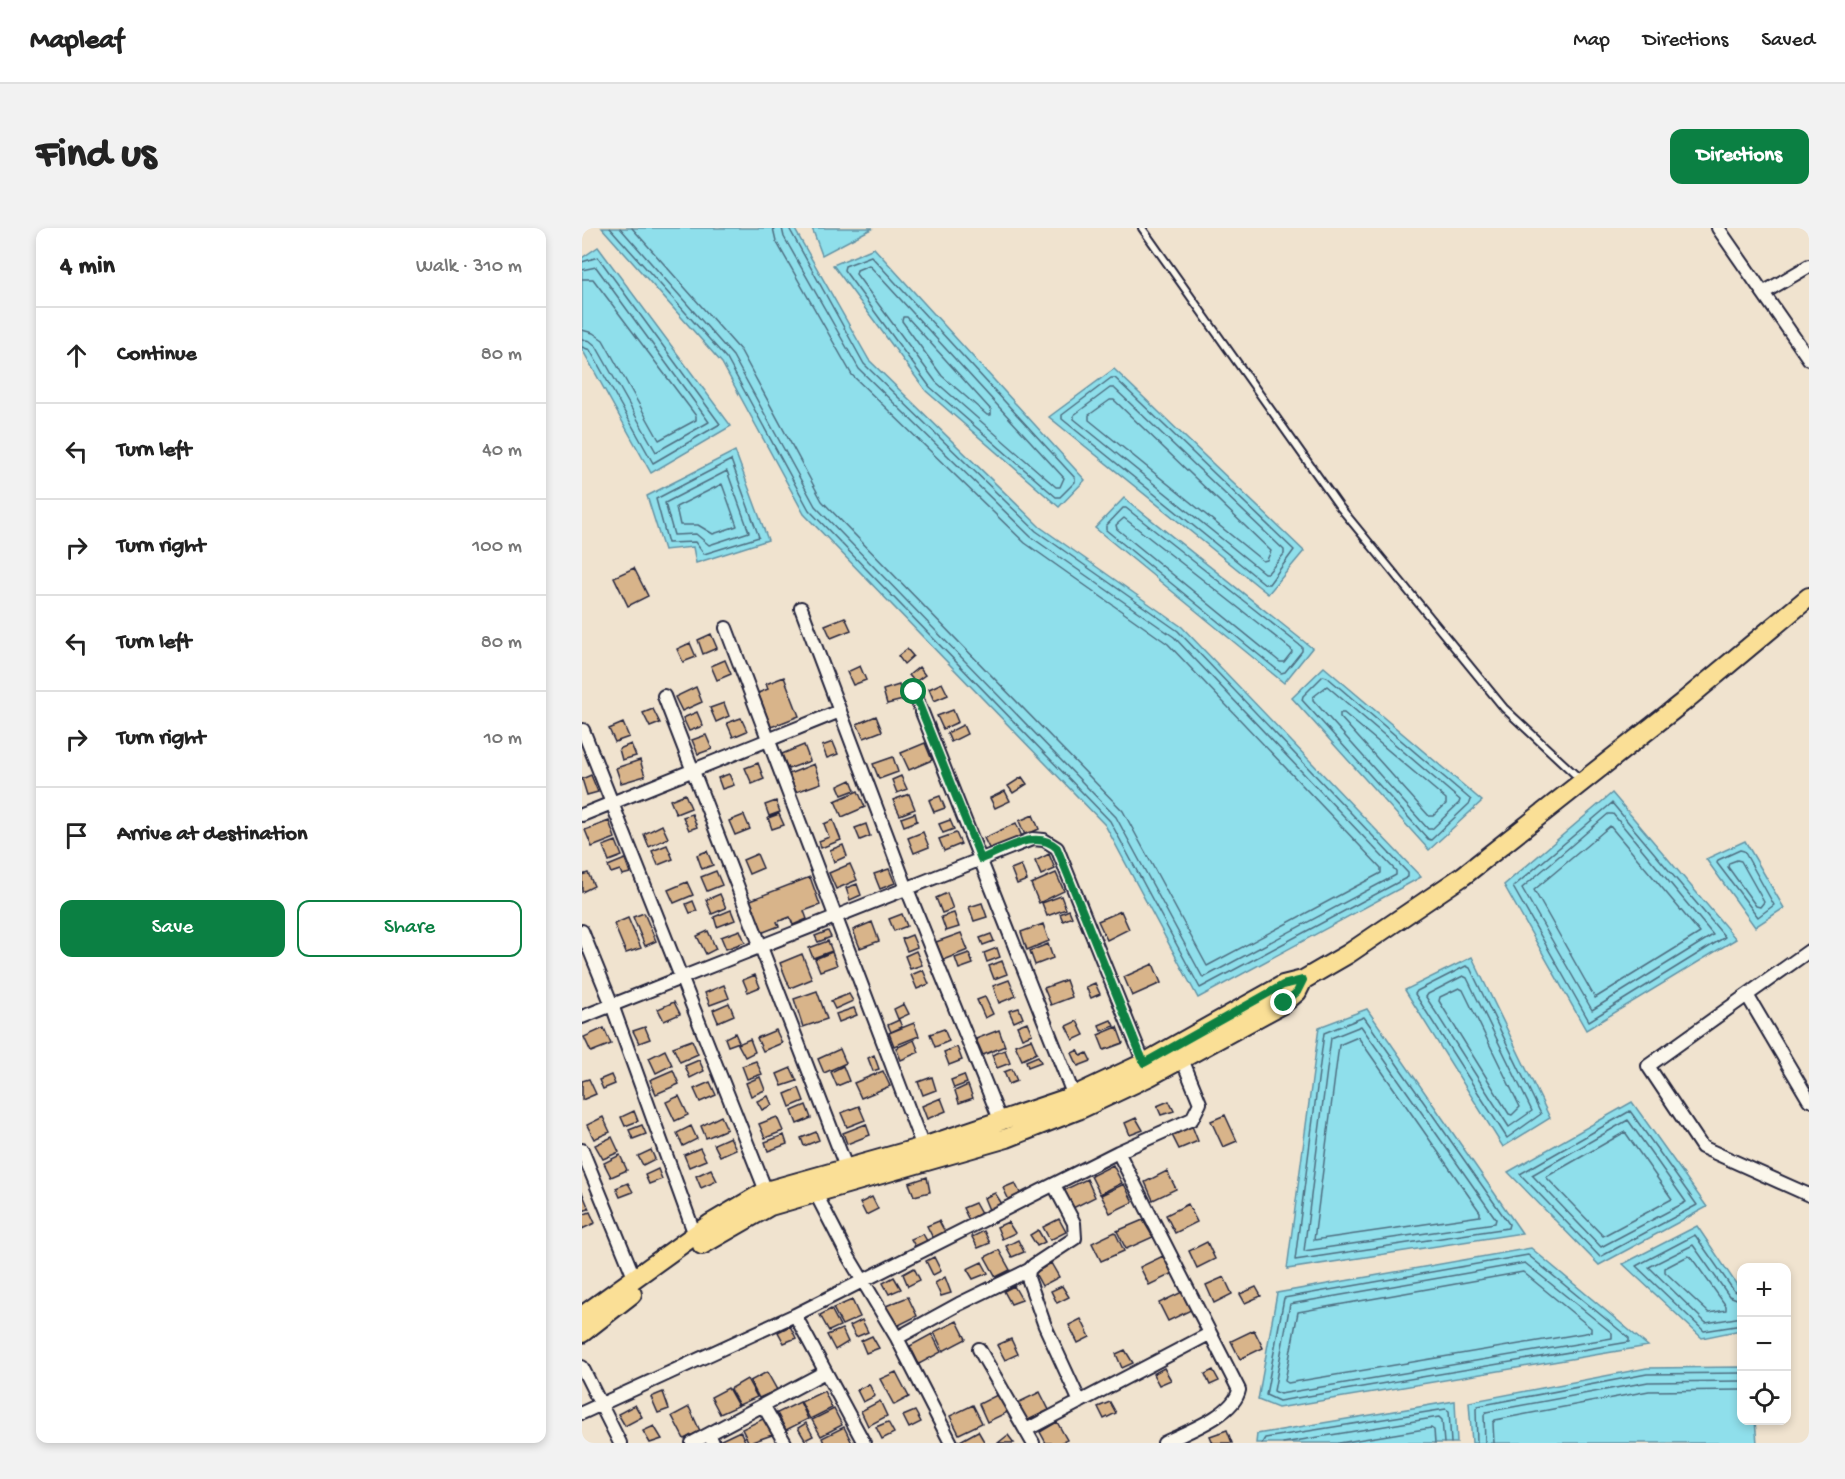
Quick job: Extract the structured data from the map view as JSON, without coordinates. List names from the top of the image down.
{
  "page": {
    "header": "Mapleaf",
    "nav": ["Map", "Directions", "Saved"],
    "buttons": [
      "Directions",
      ["Save", "Share"]
    ],
    "title": "Find us",
    "heading": ["4 min", "Walk · 310 m"],
    "list": [
      ["Continue", "80 m"],
      ["Turn left", "40 m"],
      ["Turn right", "100 m"],
      ["Turn left", "80 m"],
      ["Turn right", "10 m"],
      "Arrive at destination"
    ],
    "map_buttons": ["+", "−"]
  }
}
